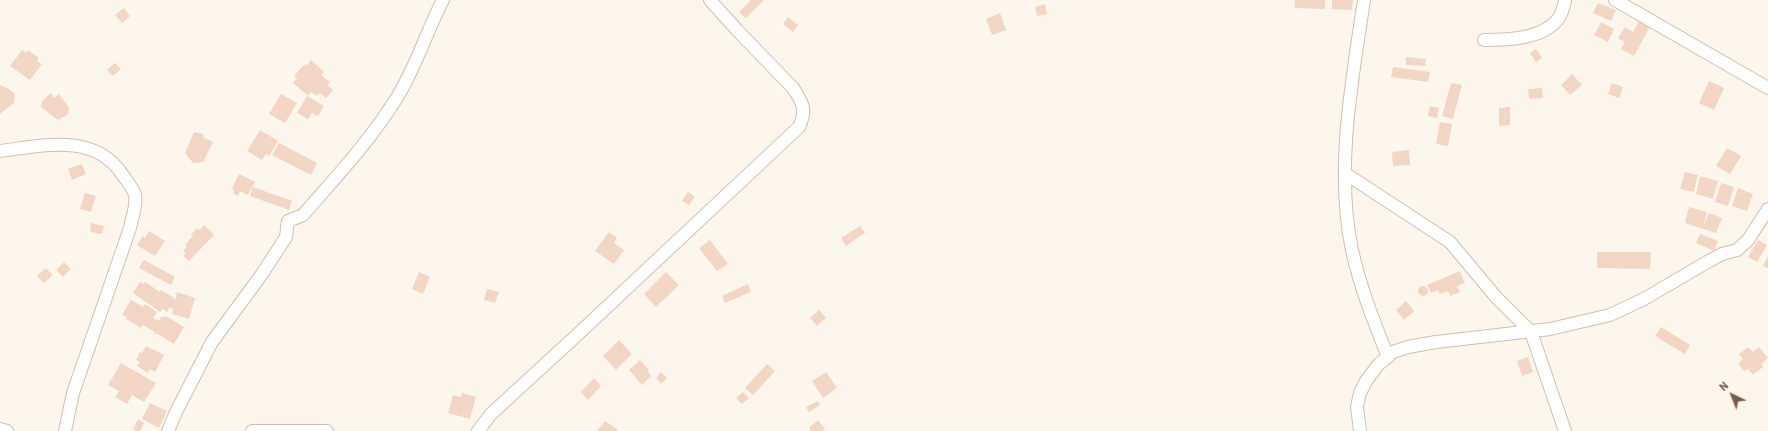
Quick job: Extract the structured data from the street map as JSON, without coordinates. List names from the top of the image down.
{
  "north": "top left"
}
